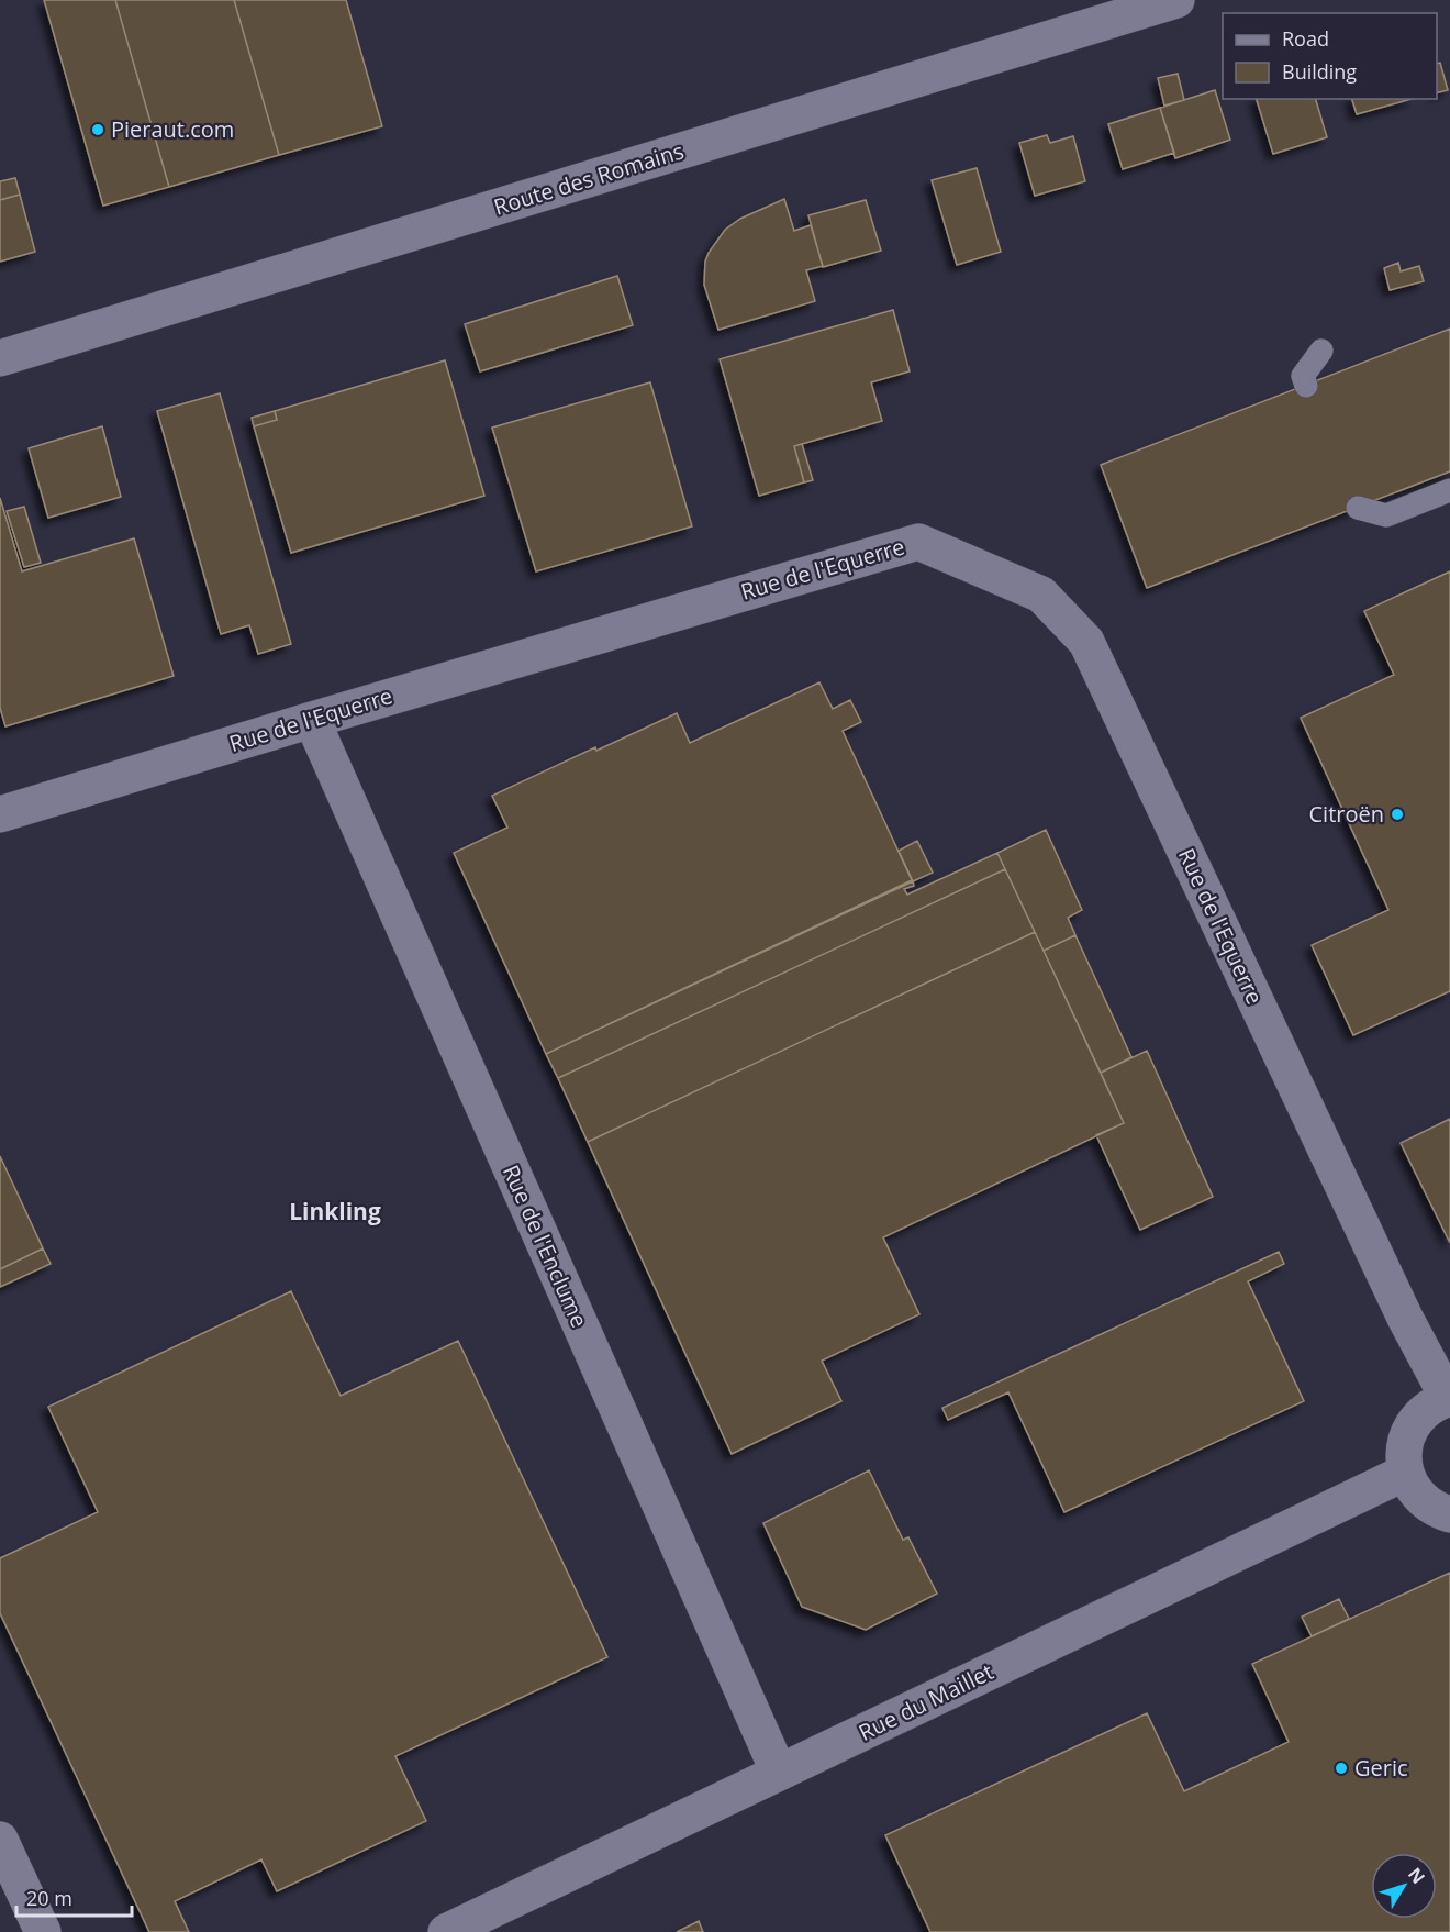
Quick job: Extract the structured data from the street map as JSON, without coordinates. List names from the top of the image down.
{
  "streets": {
    "street": [
      "Route des Romains",
      "Rue de l'Equerre",
      "Rue de l'Enclume",
      "Rue du Maillet"
    ]
  },
  "crossings": [
    ["Rue de l'Equerre", "Rue de l'Enclume"],
    ["Rue de l'Enclume", "Rue du Maillet"]
  ],
  "districts": ["Linkling"],
  "places": ["Pieraut.com", "Citroën", "Geric"],
  "legend": ["Road", "Building"],
  "scale_bar": "20 m",
  "north": "top right"
}
